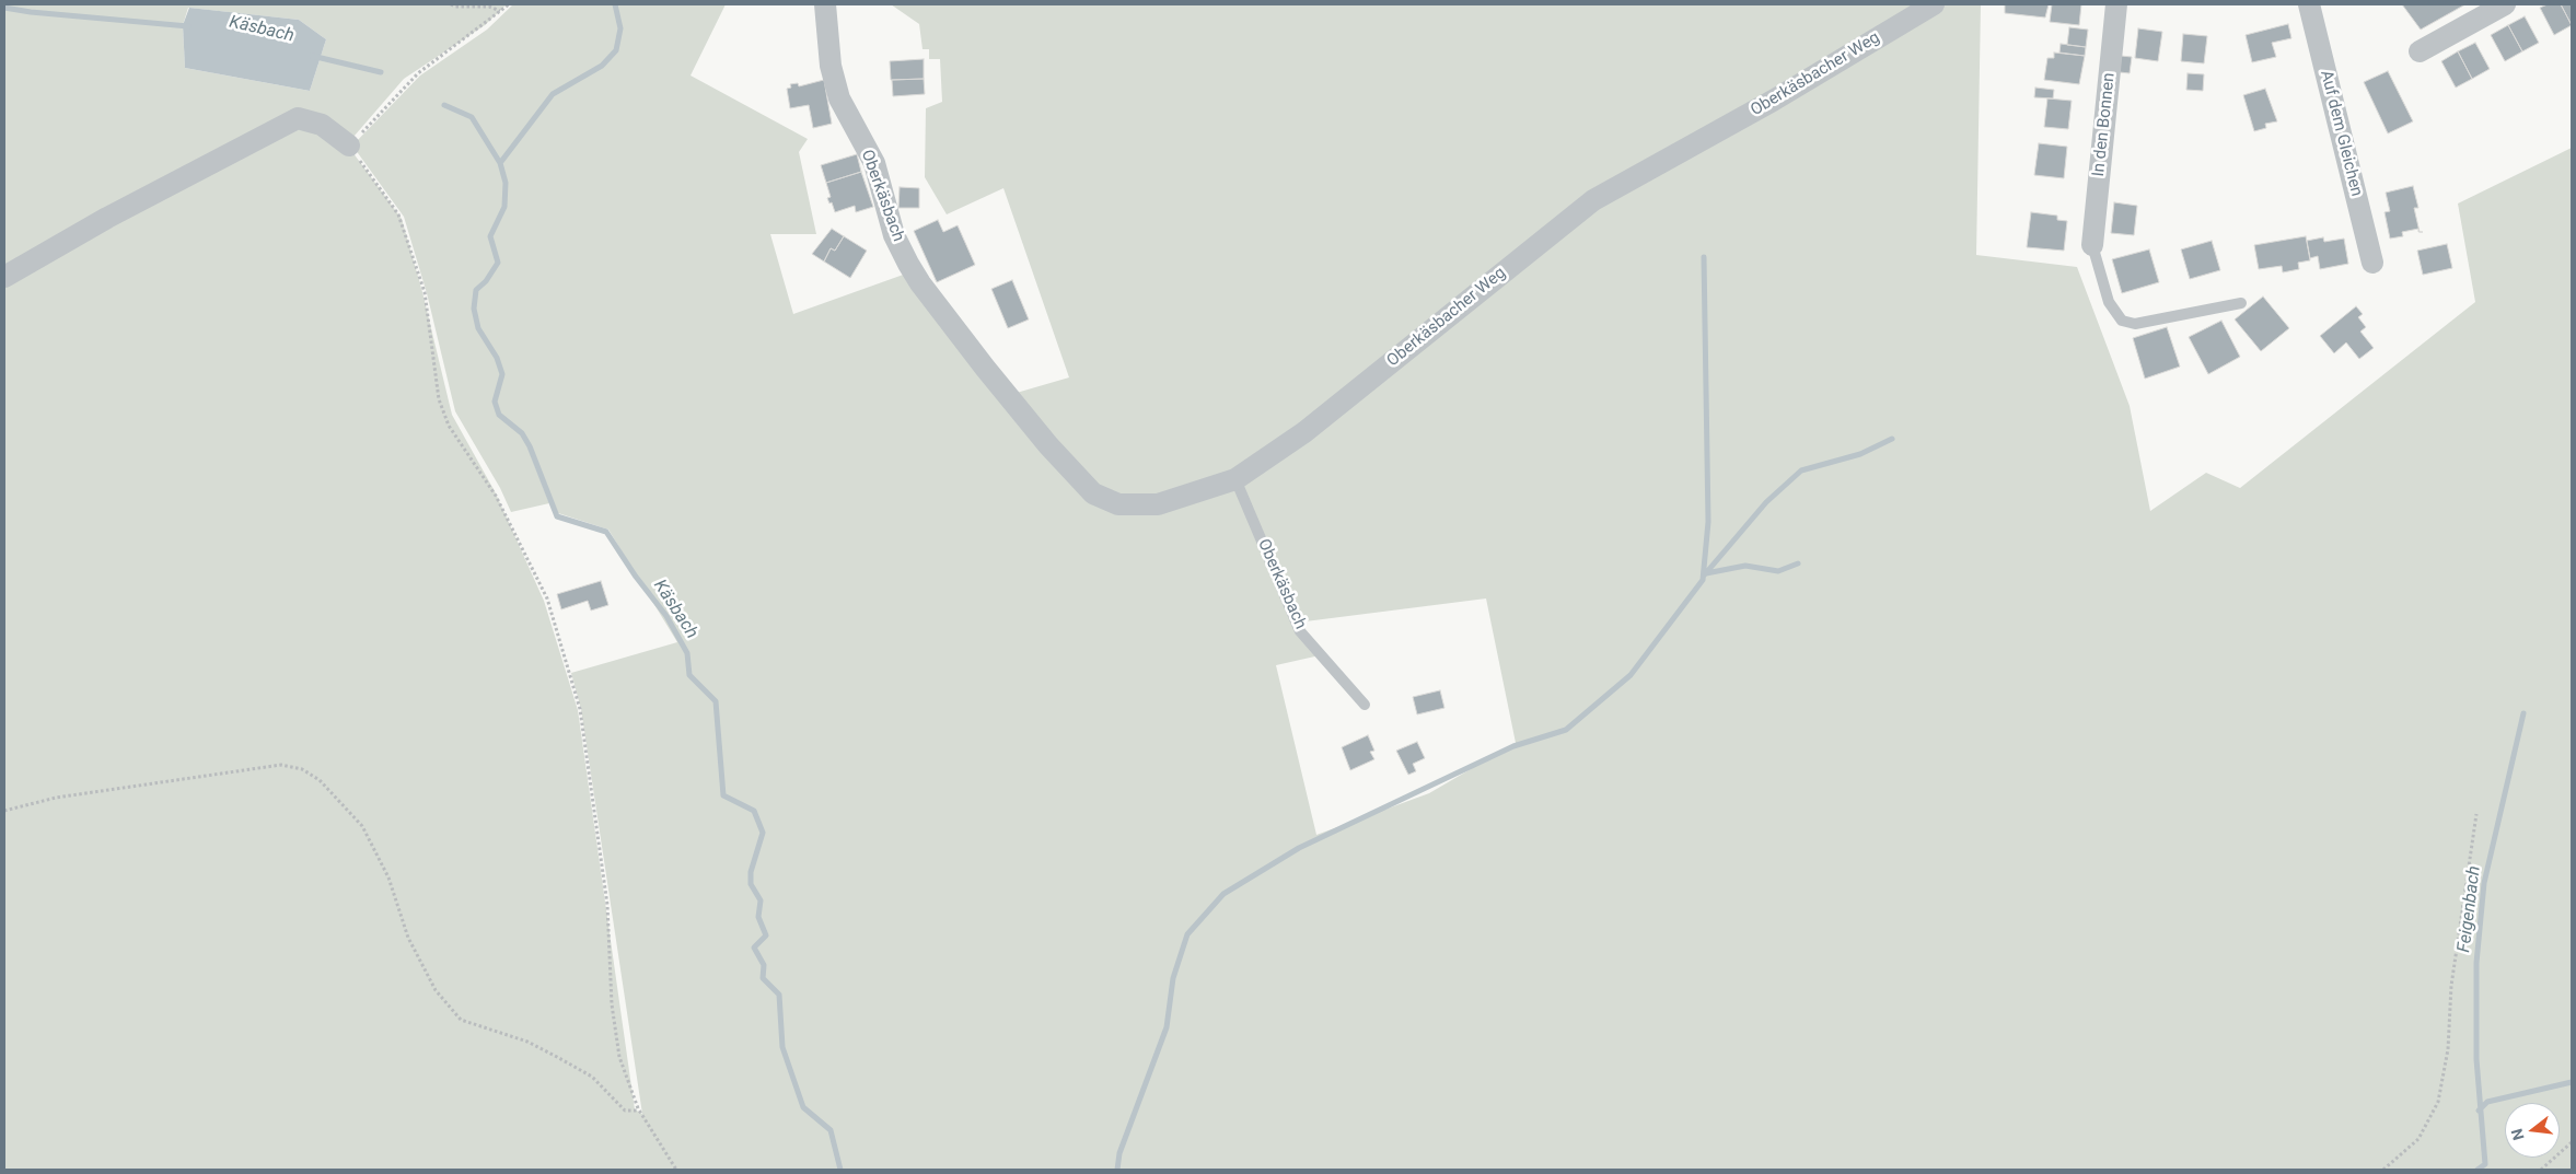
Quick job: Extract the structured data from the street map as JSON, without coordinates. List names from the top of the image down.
{
  "streets": {
    "street": [
      "Oberkäsbacher Weg",
      "In den Bonnen",
      "Auf dem Gleichen",
      "Oberkäsbach"
    ]
  },
  "crossings": [
    ["Oberkäsbacher Weg", "Oberkäsbach"]
  ],
  "water": ["Käsbach", "Feigenbach"],
  "north": "left"
}
